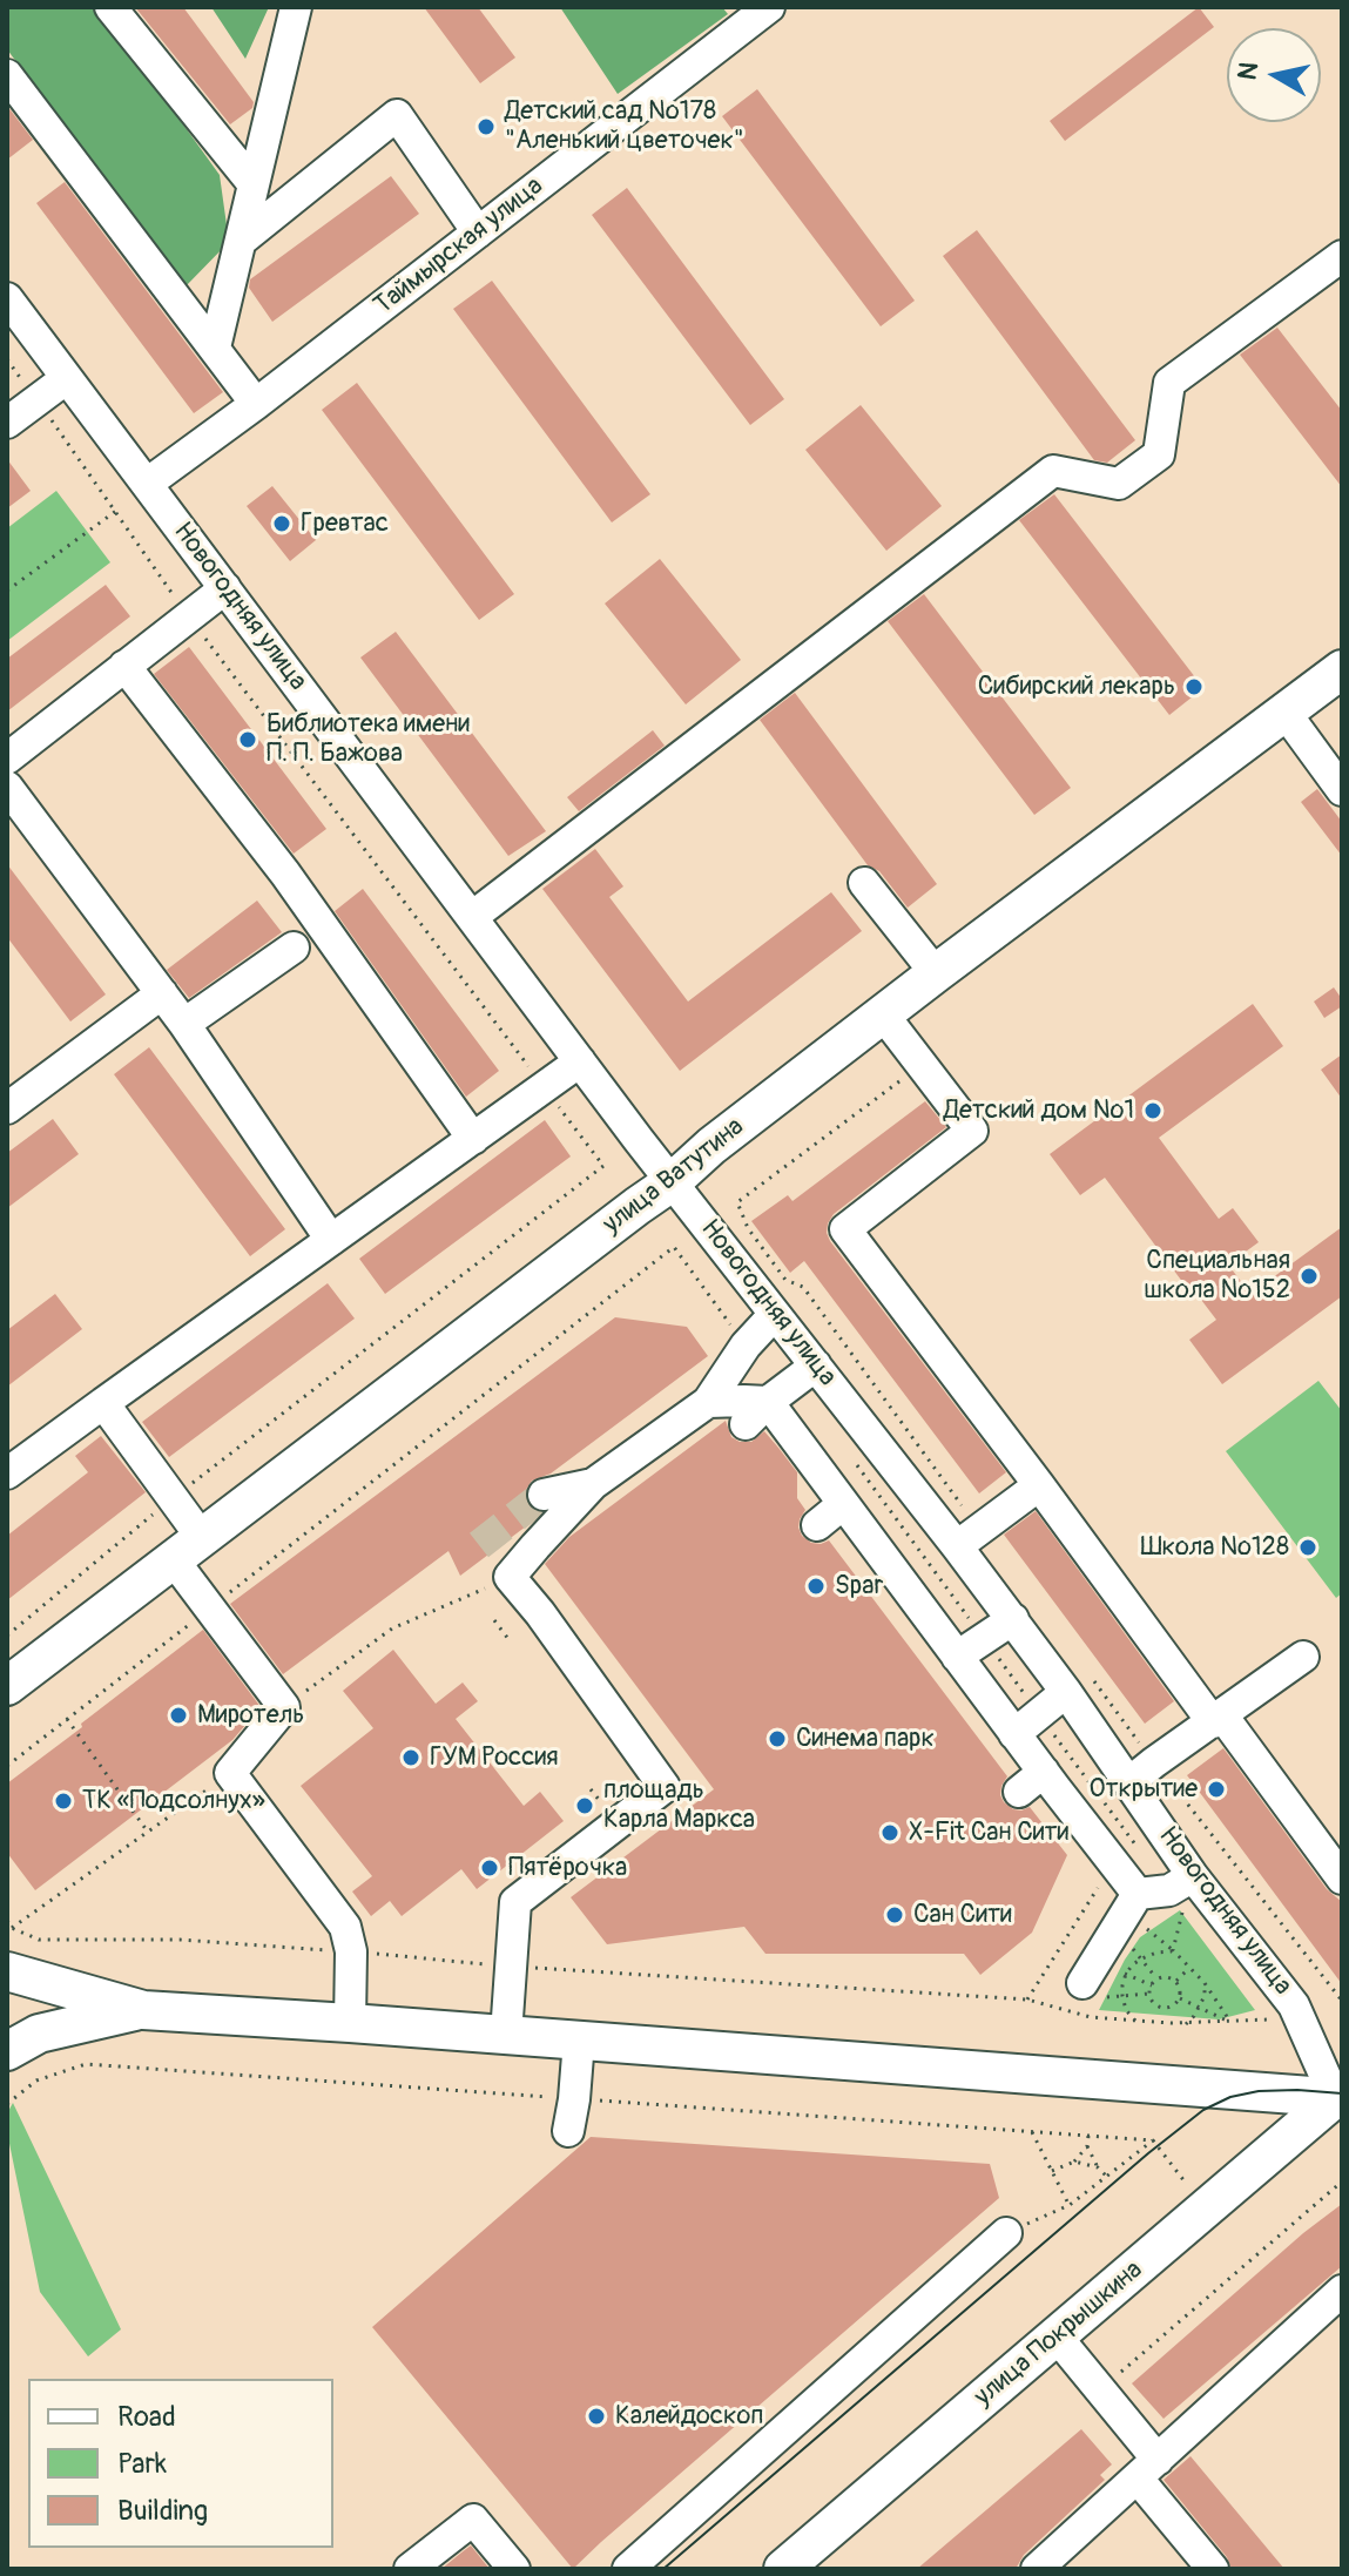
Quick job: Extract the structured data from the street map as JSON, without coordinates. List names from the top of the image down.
{
  "streets": {
    "main road": ["улица Ватутина", "улица Покрышкина"],
    "street": ["Таймырская улица", "Новогодняя улица"]
  },
  "crossings": [
    ["Таймырская улица", "Новогодняя улица"],
    ["Новогодняя улица", "улица Ватутина"],
    ["Новогодняя улица", "улица Покрышкина"]
  ],
  "places": [
    "Детский сад №178 \"Аленький цветочек\"",
    "Гревтас",
    "Сибирский лекарь",
    "Библиотека имени П. П. Бажова",
    "Детский дом №1",
    "Специальная школа №152",
    "Школа №128",
    "Spar",
    "Миротель",
    "Синема парк",
    "ГУМ Россия",
    "Открытие",
    "ТК «Подсолнух»",
    "площадь Карла Маркса",
    "X-Fit Сан Сити",
    "Пятёрочка",
    "Сан Сити",
    "Калейдоскоп"
  ],
  "legend": ["Road", "Park", "Building"],
  "north": "left"
}
